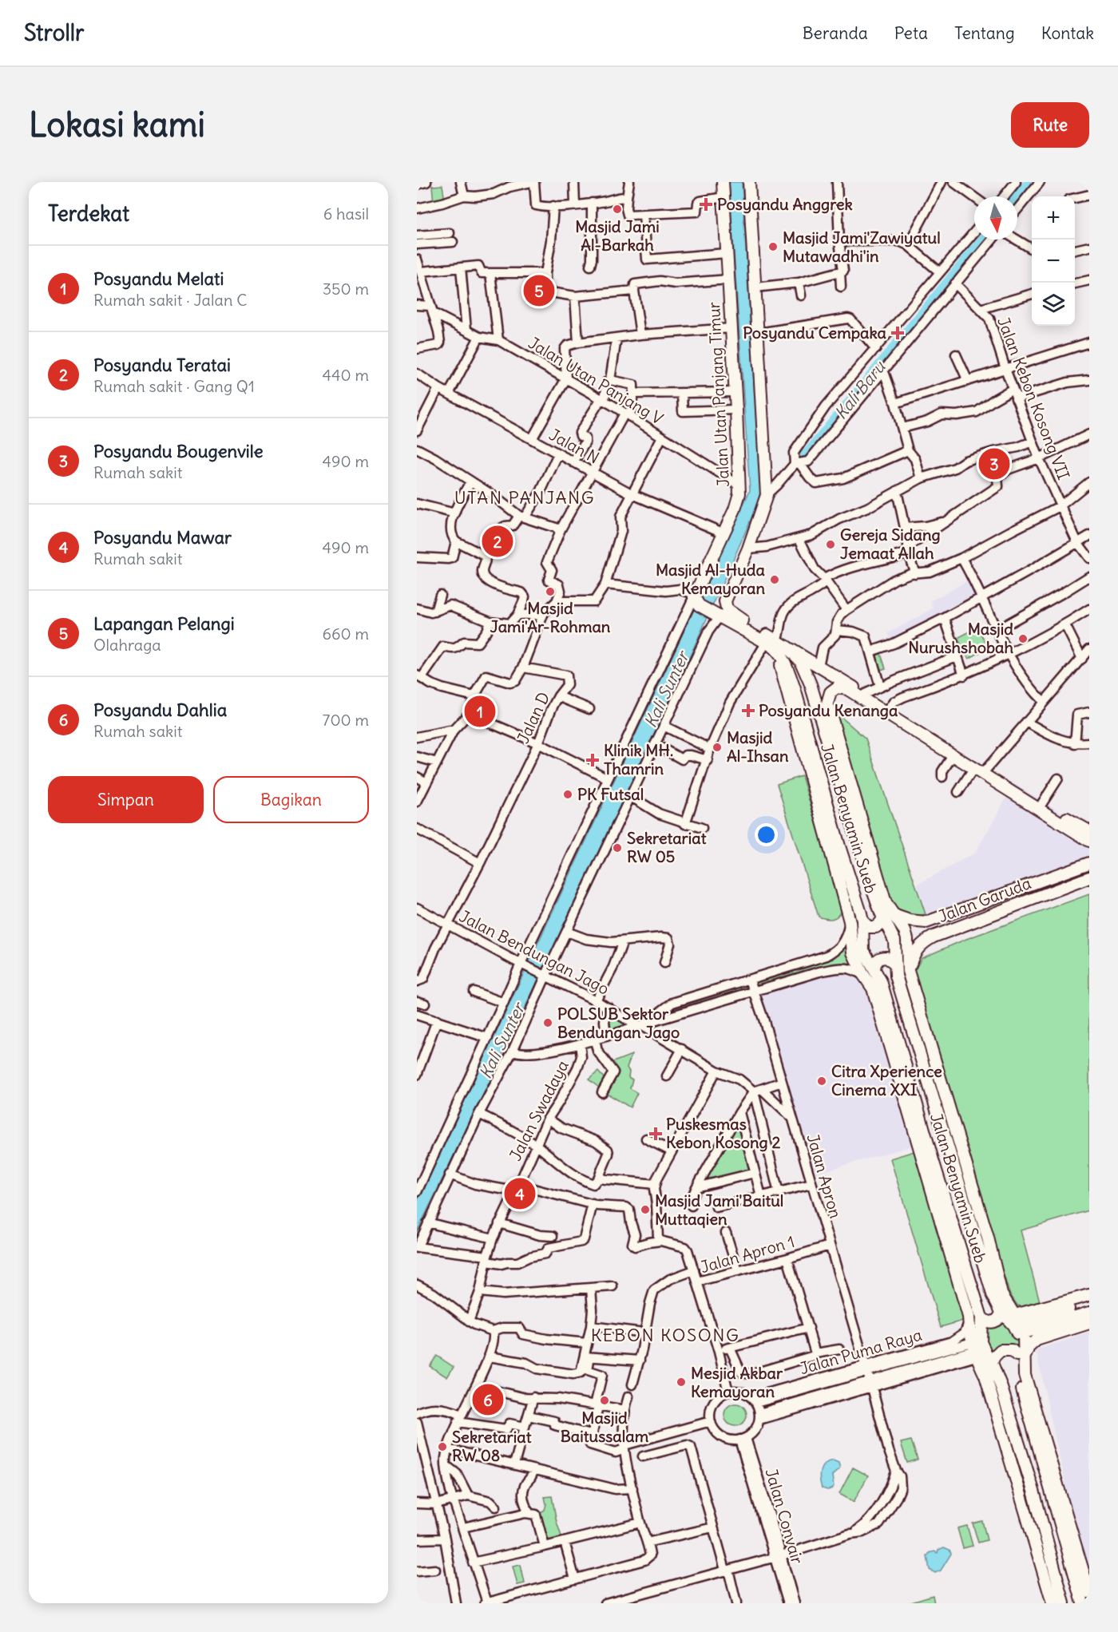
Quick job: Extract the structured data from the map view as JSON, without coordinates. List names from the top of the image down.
{
  "streets": {
    "main road": ["Jalan Utan Panjang Timur", "Jalan Benyamin Sueb", "Jalan Garuda"],
    "street": [
      "Jalan Utan Panjang V",
      "Jalan Kebon Kosong VII",
      "Jalan N",
      "Jalan D",
      "Jalan Bendungan Jago",
      "Jalan Swadaya",
      "Jalan Apron",
      "Jalan Apron 1",
      "Jalan Puma Raya",
      "Jalan Convair"
    ]
  },
  "crossings": [
    ["Jalan Utan Panjang V", "Jalan Utan Panjang Timur"],
    ["Jalan Utan Panjang Timur", "Jalan N"],
    ["Jalan D", "Jalan Bendungan Jago"],
    ["Jalan Benyamin Sueb", "Jalan Garuda"],
    ["Jalan Benyamin Sueb", "Jalan Puma Raya"],
    ["Jalan Bendungan Jago", "Jalan Apron"],
    ["Jalan Apron", "Jalan Apron 1"],
    ["Jalan Apron", "Jalan Puma Raya"],
    ["Jalan Apron", "Jalan Convair"],
    ["Jalan Apron 1", "Jalan Puma Raya"],
    ["Jalan Apron 1", "Jalan Convair"],
    ["Jalan Puma Raya", "Jalan Convair"]
  ],
  "districts": ["UTAN PANJANG", "KEBON KOSONG"],
  "water": ["Kali Baru", "Kali Sunter"],
  "places": {
    "health": [
      "Posyandu Anggrek",
      "Posyandu Cempaka",
      "Posyandu Kenanga",
      "Klinik MH. Thamrin",
      "Puskesmas Kebon Kosong 2"
    ],
    "other": [
      "Masjid Jami Al-Barkah",
      "Masjid Jami'Zawiyatul Mutawadhi'in",
      "Gereja Sidang Jemaat Allah",
      "Masjid Al-Huda Kemayoran",
      "Masjid Jami'Ar-Rohman",
      "Masjid Nurushshobah",
      "Masjid Al-Ihsan",
      "PK Futsal",
      "Sekretariat RW 05",
      "POLSUB Sektor Bendungan Jago",
      "Citra Xperience Cinema XXI",
      "Masjid Jami'Baitul Muttaqien",
      "Mesjid Akbar Kemayoran",
      "Masjid Baitussalam",
      "Sekretariat RW 08"
    ]
  },
  "north": "bottom",
  "page": {
    "header": "Strollr",
    "nav": [
      "Beranda",
      "Peta",
      "Tentang",
      "Kontak"
    ],
    "buttons": [
      "Rute",
      ["Simpan", "Bagikan"]
    ],
    "title": "Lokasi kami",
    "heading": ["Terdekat", "6 hasil"],
    "map_buttons": ["+", "−"],
    "list": [
      {
        "mark": "1",
        "name": "Posyandu Melati",
        "note": "Rumah sakit · Jalan C",
        "value": "350 m"
      },
      {
        "mark": "2",
        "name": "Posyandu Teratai",
        "note": "Rumah sakit · Gang Q1",
        "value": "440 m"
      },
      {
        "mark": "3",
        "name": "Posyandu Bougenvile",
        "note": "Rumah sakit",
        "value": "490 m"
      },
      {
        "mark": "4",
        "name": "Posyandu Mawar",
        "note": "Rumah sakit",
        "value": "490 m"
      },
      {
        "mark": "5",
        "name": "Lapangan Pelangi",
        "note": "Olahraga",
        "value": "660 m"
      },
      {
        "mark": "6",
        "name": "Posyandu Dahlia",
        "note": "Rumah sakit",
        "value": "700 m"
      }
    ],
    "pins": [
      "5",
      "3",
      "2",
      "1",
      "4",
      "6"
    ]
  }
}
